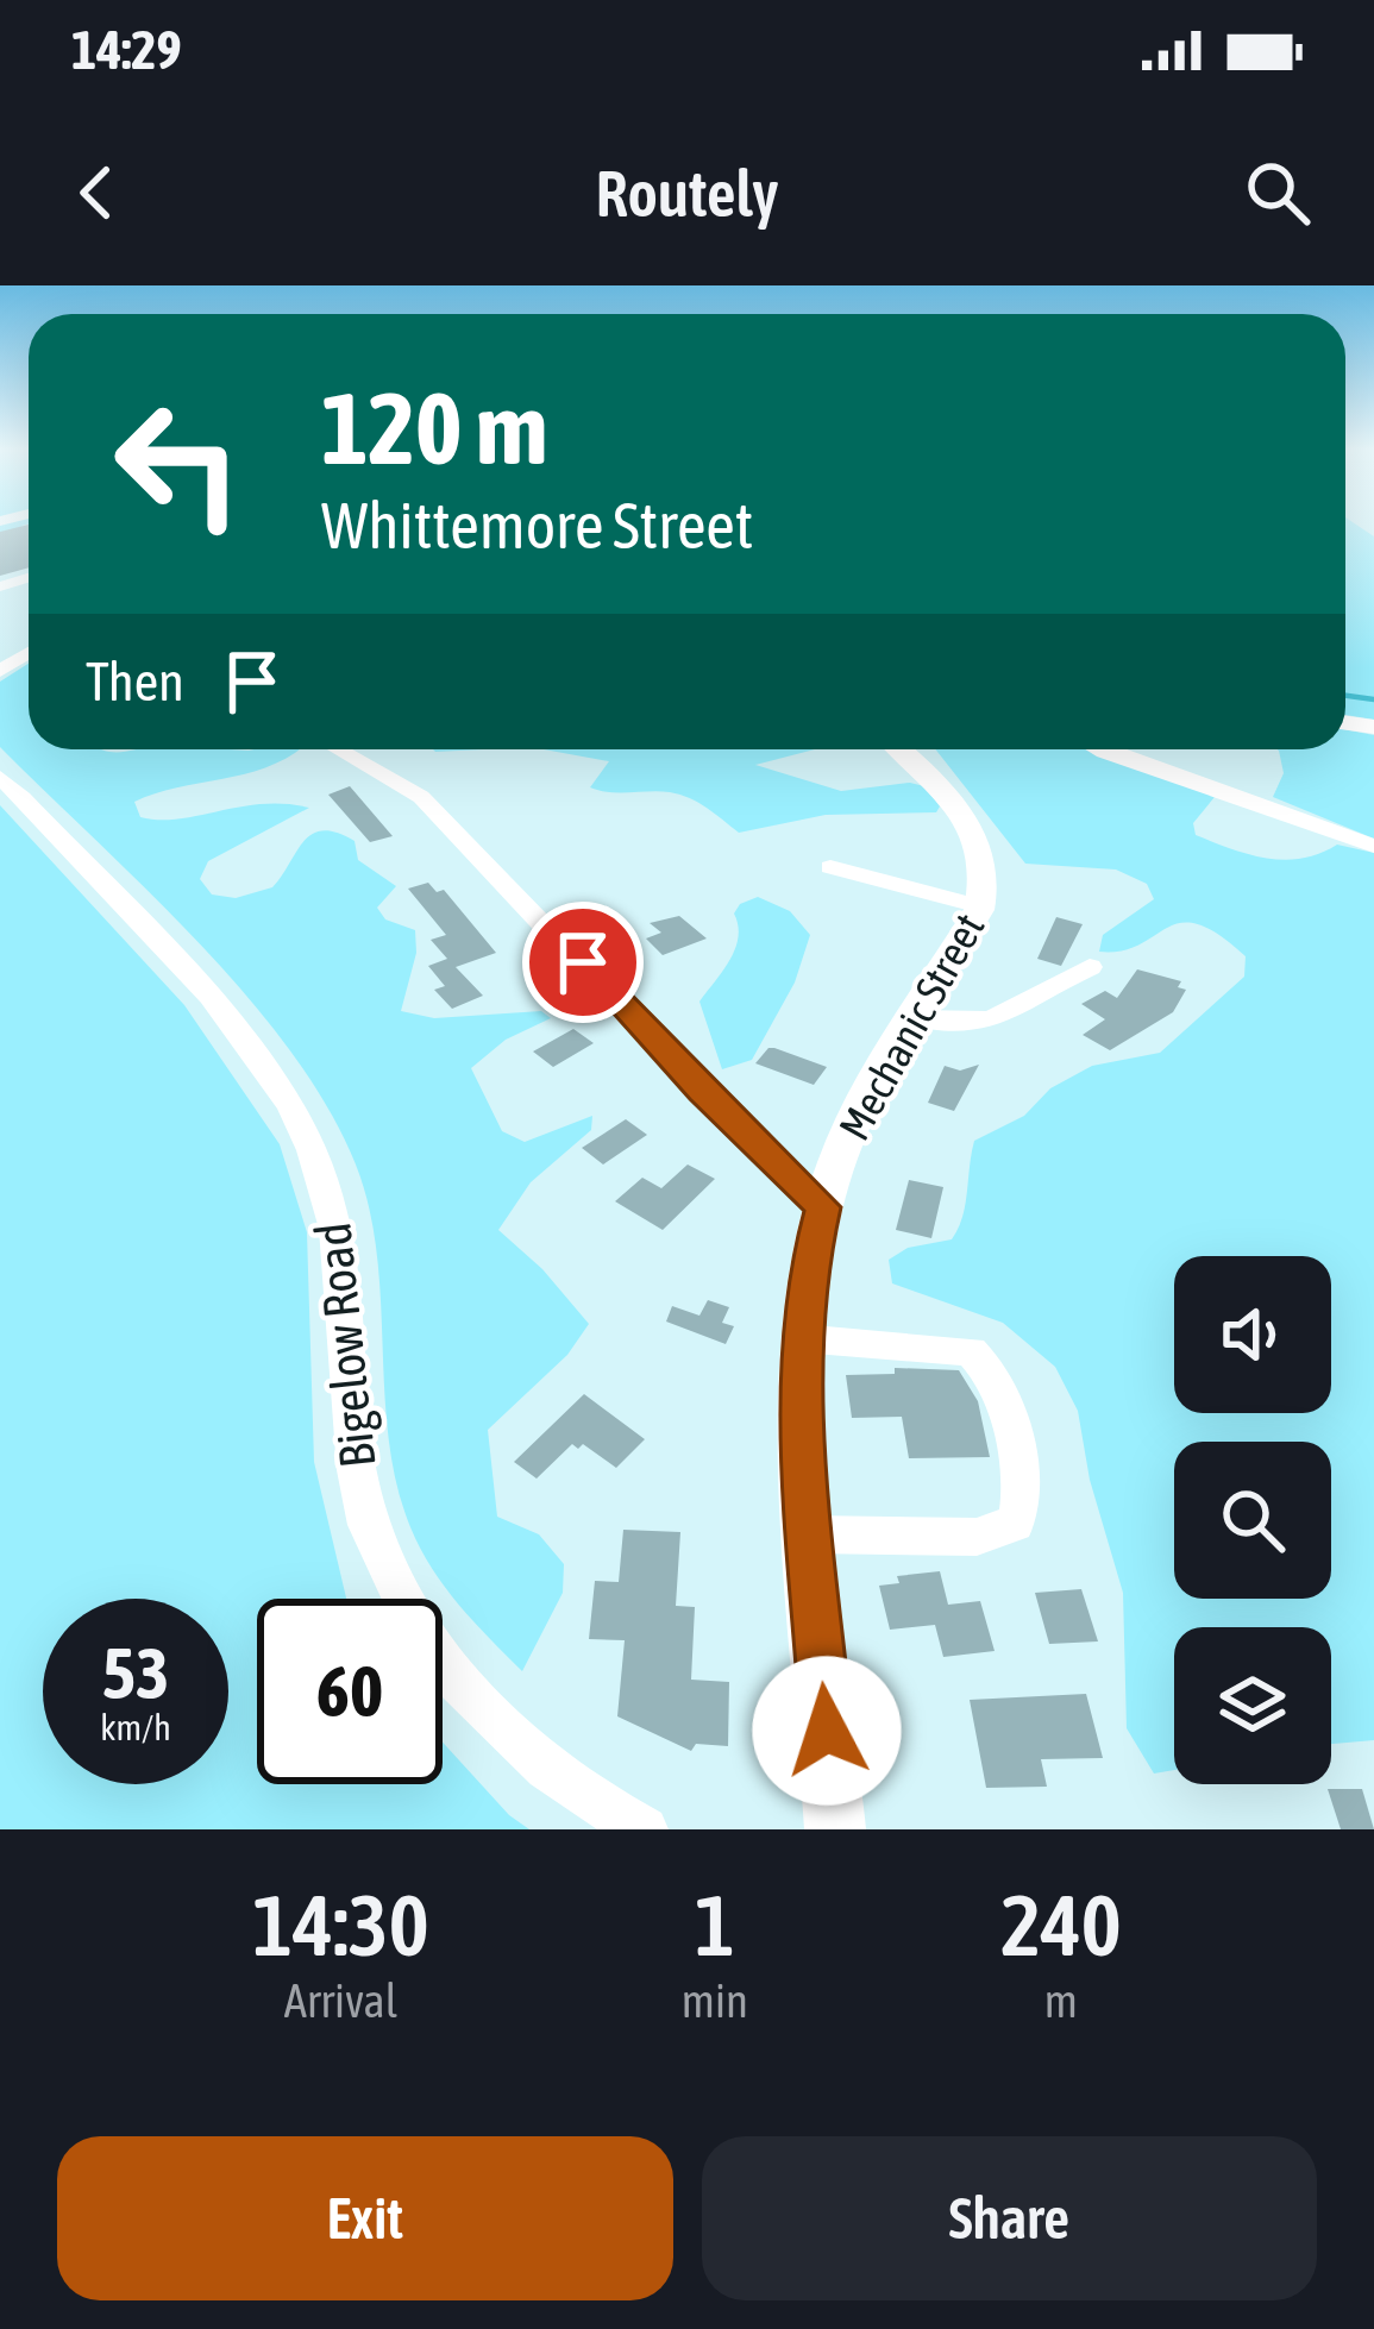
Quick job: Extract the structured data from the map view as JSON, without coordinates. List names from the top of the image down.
{
  "streets": {
    "main road": ["Mechanic Street"],
    "street": ["Bigelow Road"]
  },
  "page": {
    "status": "14:29",
    "header": "Routely",
    "turn": ["120 m", "Whittemore Street"],
    "then": "Then",
    "speed": "53 km/h",
    "limit": "60",
    "eta": [
      "14:30",
      "Arrival",
      "1",
      "min",
      "240",
      "m"
    ],
    "buttons": ["Exit", "Share"]
  }
}
